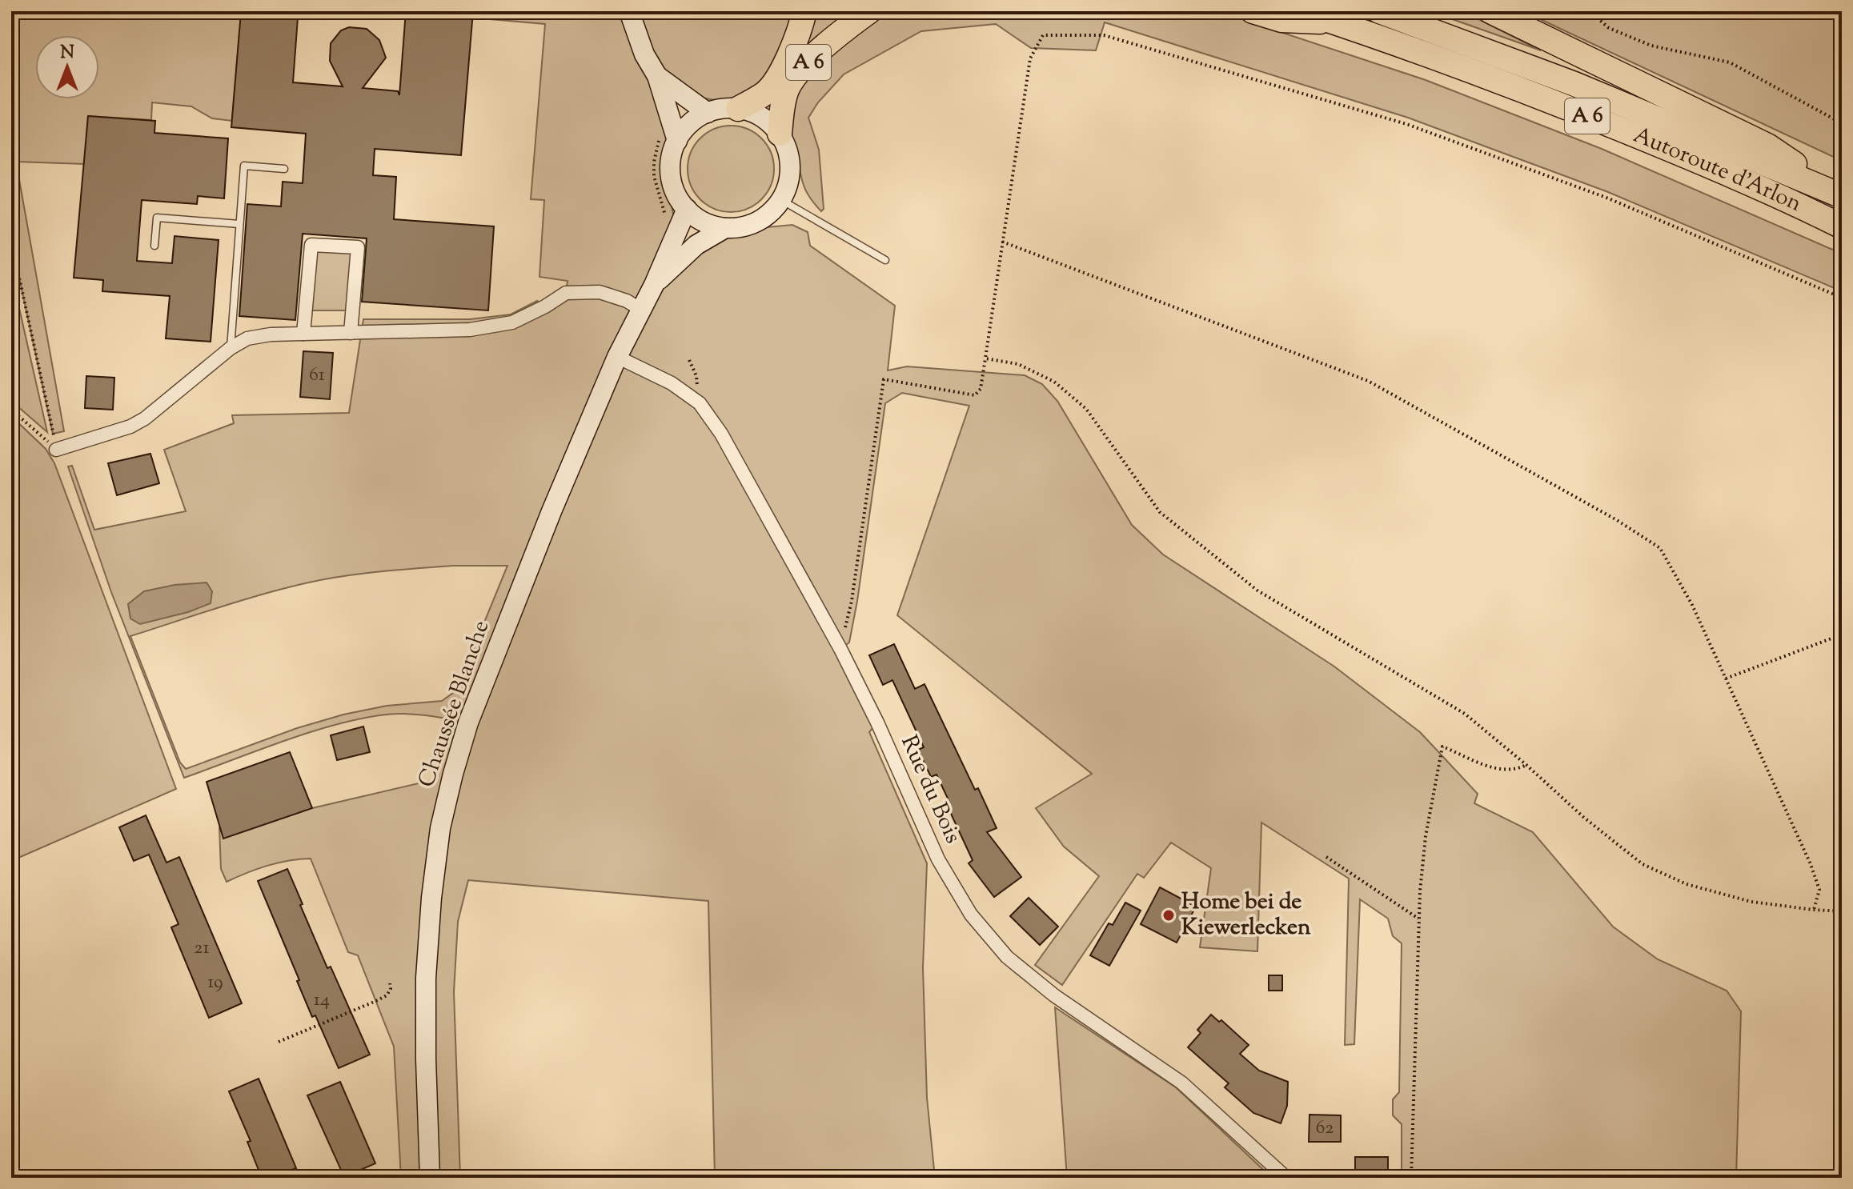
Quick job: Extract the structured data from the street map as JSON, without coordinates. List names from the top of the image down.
{
  "streets": {
    "highway": ["A 6", "Autoroute d'Arlon"],
    "main road": ["Chaussée Blanche"],
    "street": ["Rue du Bois"]
  },
  "crossings": [
    ["A 6", "Autoroute d'Arlon"],
    ["Chaussée Blanche", "Rue du Bois"]
  ],
  "places": ["Home bei de Kiewerlecken"],
  "house_numbers": [
    "61",
    "21",
    "19",
    "14",
    "62"
  ],
  "north": "top"
}
